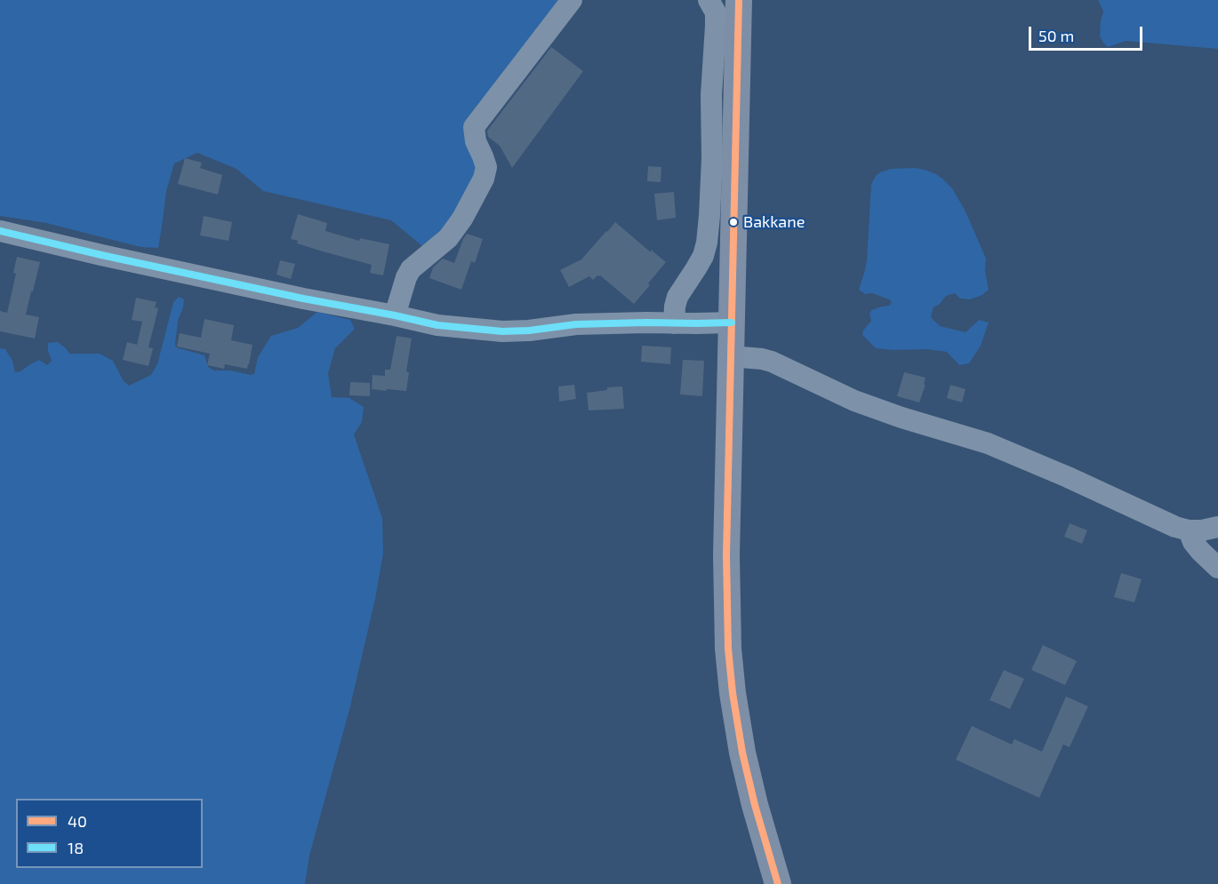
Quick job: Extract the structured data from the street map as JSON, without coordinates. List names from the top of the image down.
{
  "places": ["Bakkane"],
  "lines": ["transit line 40", "transit line 18"],
  "legend": ["40", "18"],
  "scale_bar": "50 m"
}
